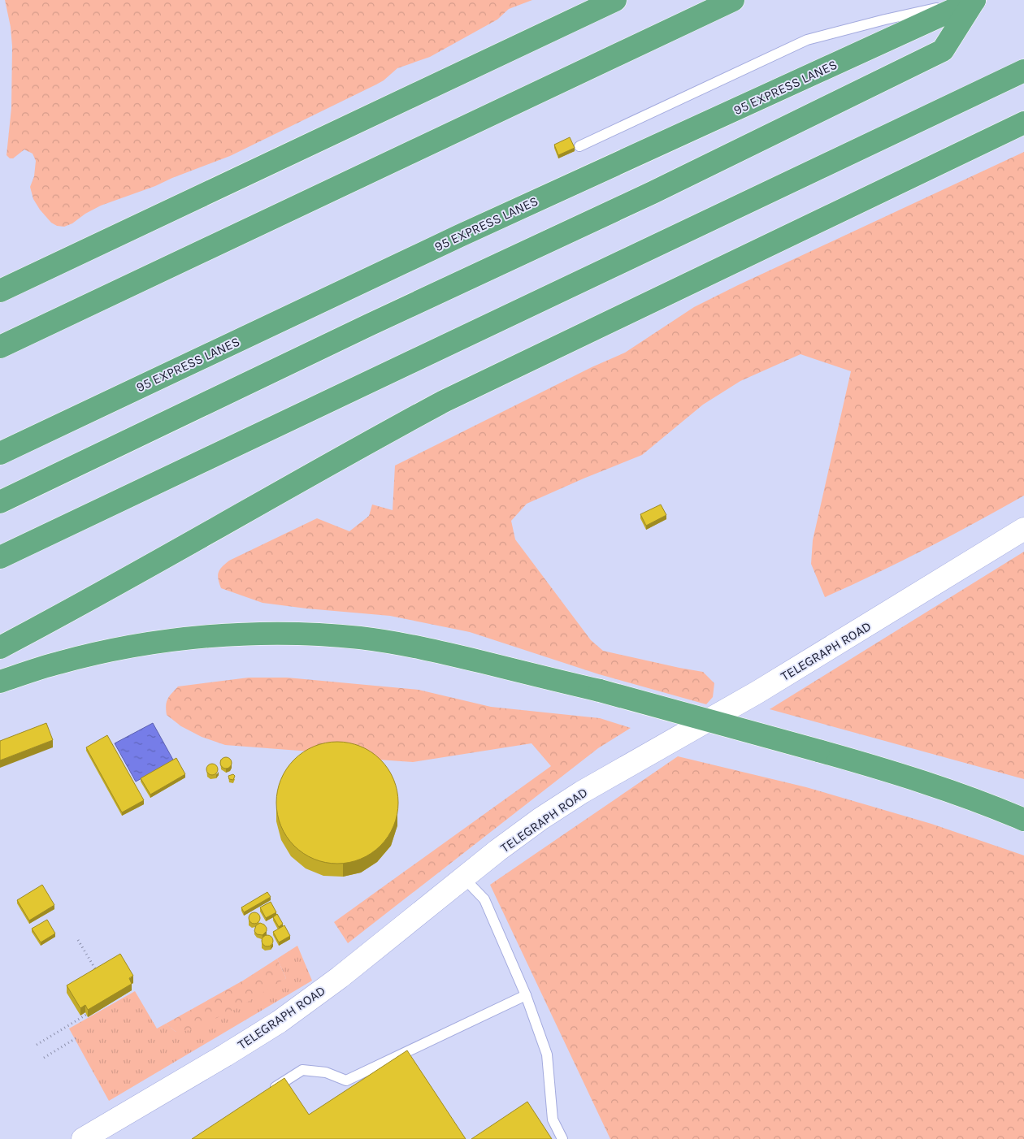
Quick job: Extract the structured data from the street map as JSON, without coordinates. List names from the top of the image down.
{
  "streets": {
    "highway": ["95 EXPRESS LANES"],
    "street": ["TELEGRAPH ROAD"]
  }
}
